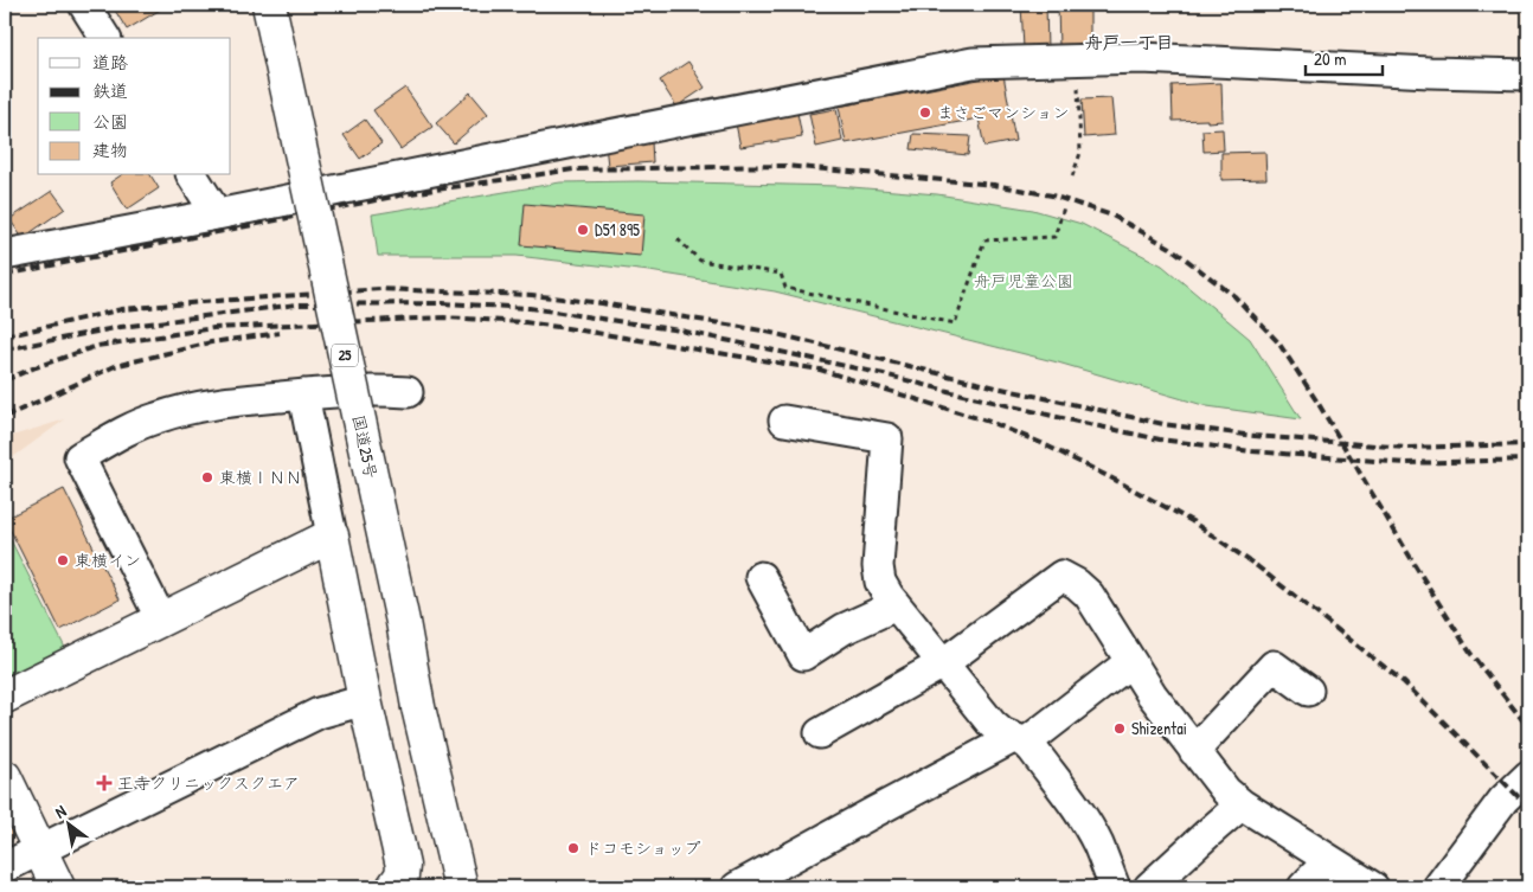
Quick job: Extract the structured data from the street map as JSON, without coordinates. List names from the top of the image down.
{
  "streets": {
    "main road": ["25", "国道25号"]
  },
  "districts": ["舟戸一丁目"],
  "parks": ["舟戸児童公園"],
  "places": {
    "other": [
      "まさごマンション",
      "D51 895",
      "東横ＩＮＮ",
      "東横イン",
      "Shizentai",
      "ドコモショップ"
    ],
    "health": ["王寺クリニックスクエア"]
  },
  "legend": [
    "道路",
    "鉄道",
    "公園",
    "建物"
  ],
  "scale_bar": "20 m",
  "north": "top left"
}
